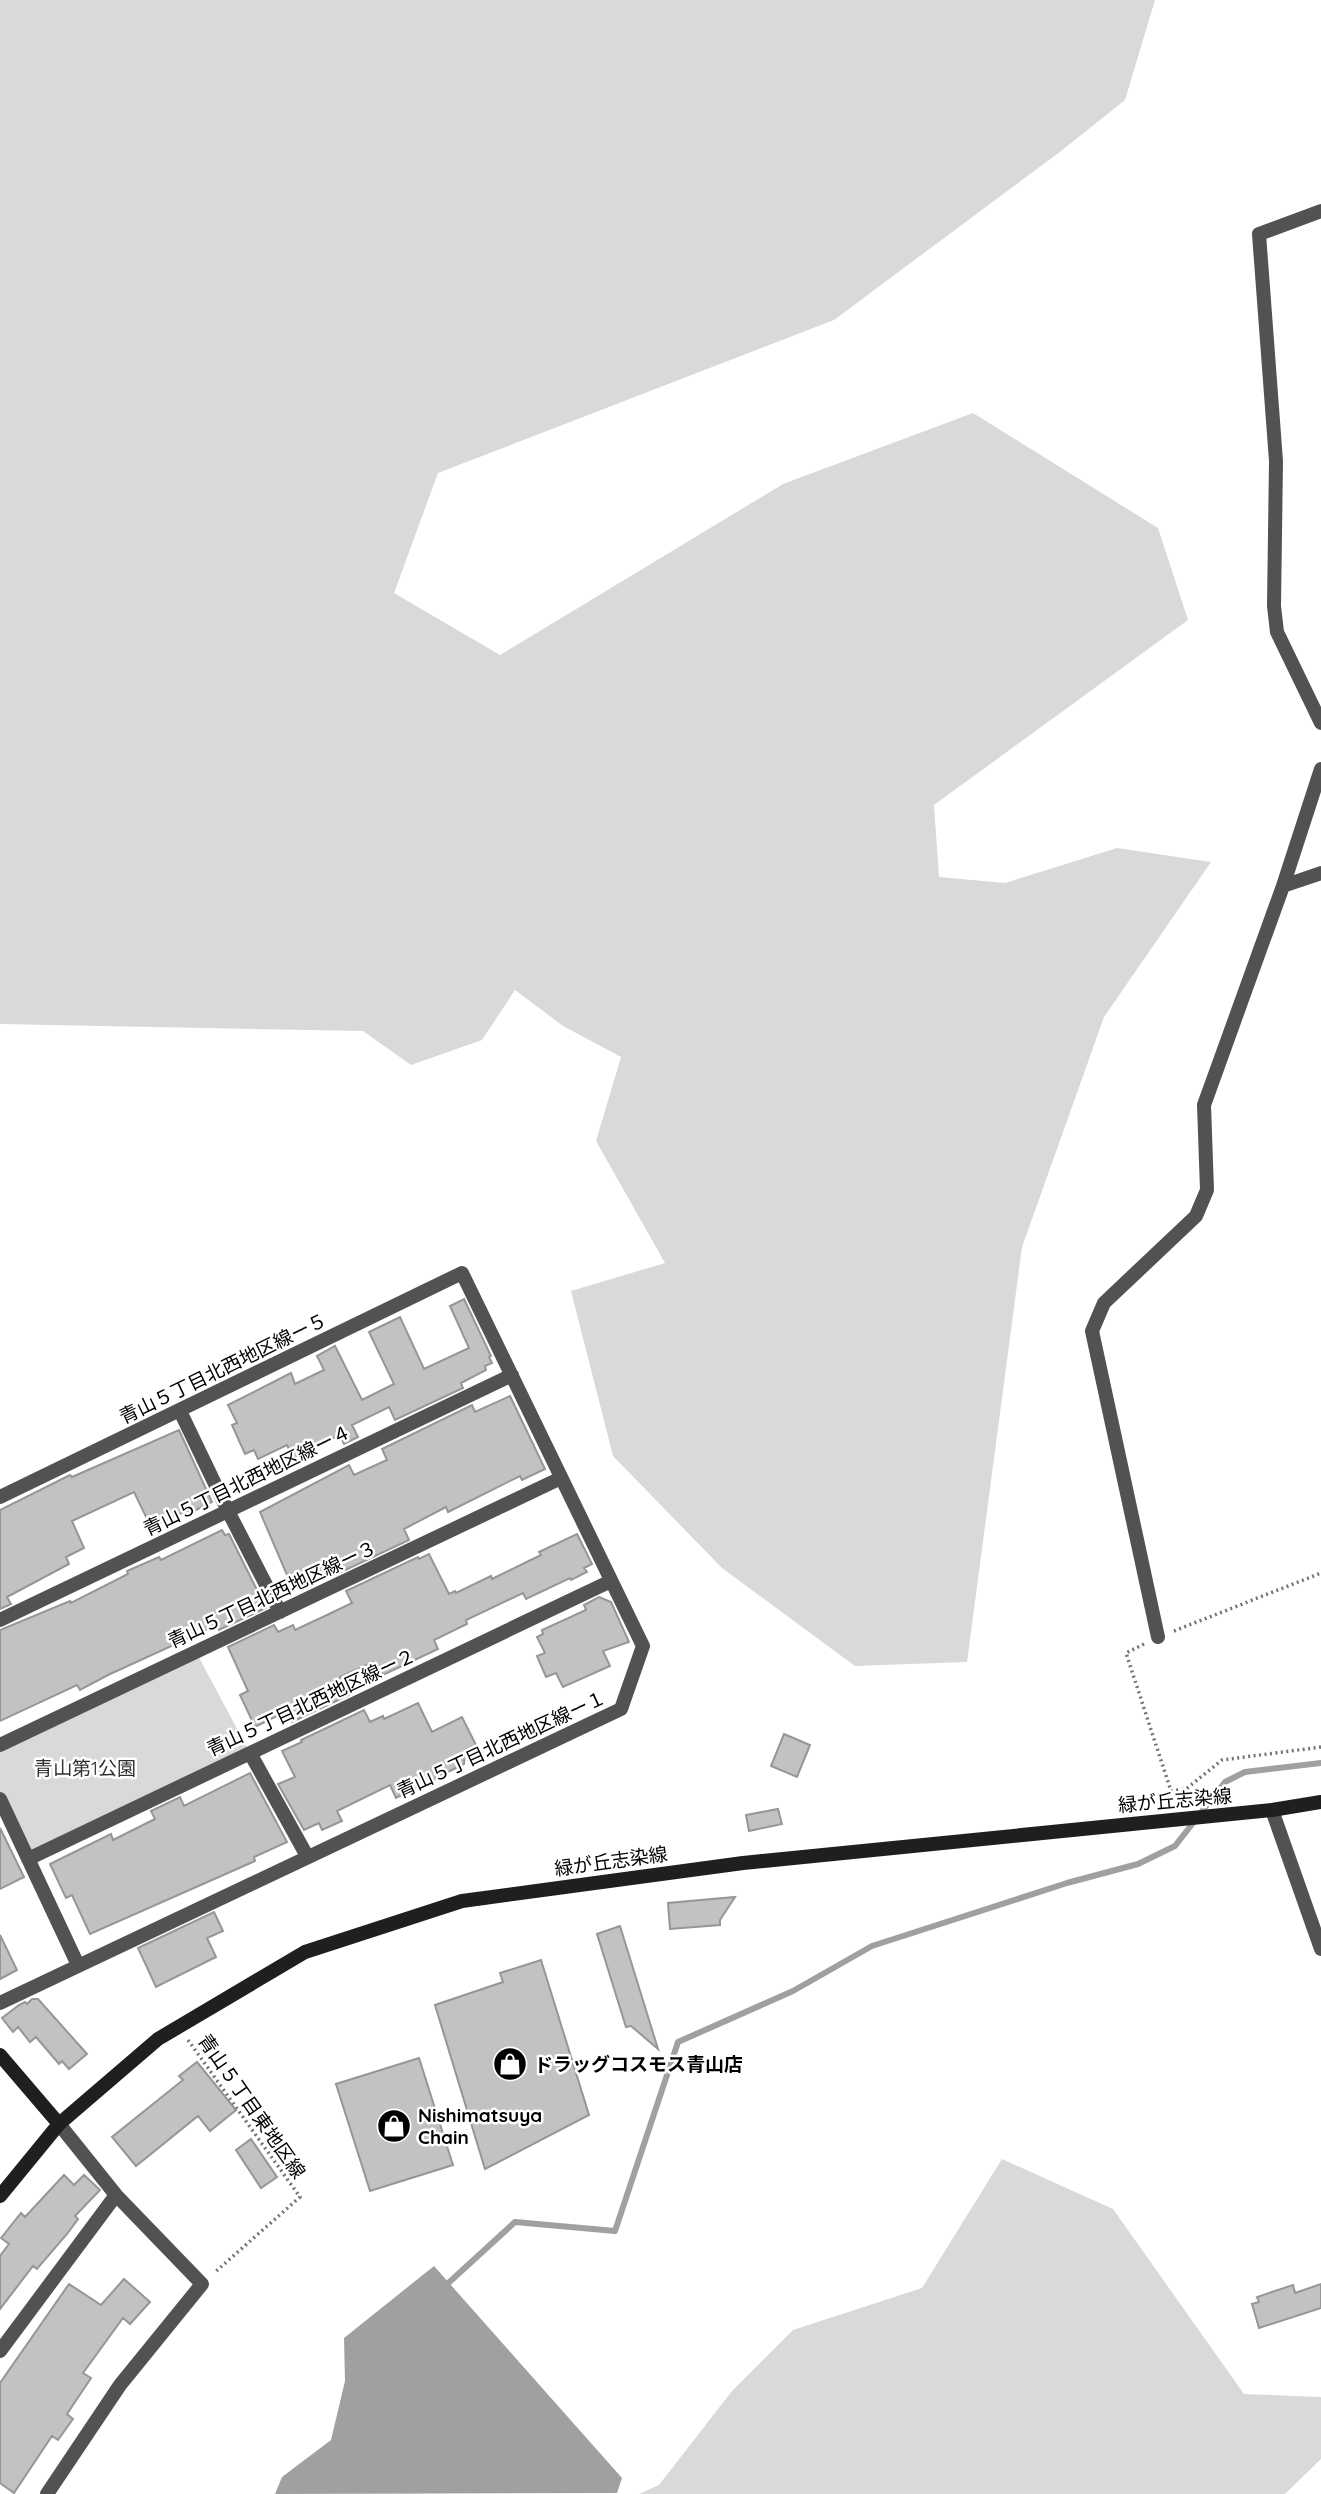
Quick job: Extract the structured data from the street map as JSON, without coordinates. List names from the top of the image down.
{
  "streets": {
    "street": [
      "青山５丁目北西地区線ー５",
      "青山５丁目北西地区線ー４",
      "青山５丁目北西地区線ー３",
      "青山５丁目北西地区線ー２",
      "青山５丁目北西地区線ー１",
      "緑が丘志染線"
    ],
    "path": ["青山５丁目東地区線"]
  },
  "crossings": [
    ["青山５丁目北西地区線ー５", "青山５丁目北西地区線ー１"],
    ["青山５丁目北西地区線ー４", "青山５丁目北西地区線ー１"],
    ["青山５丁目北西地区線ー３", "青山５丁目北西地区線ー１"],
    ["青山５丁目北西地区線ー２", "青山５丁目北西地区線ー１"],
    ["緑が丘志染線", "青山５丁目東地区線"]
  ],
  "parks": ["青山第1公園"],
  "places": {
    "shop": ["ドラッグコスモス青山店", "Nishimatsuya Chain"]
  }
}
